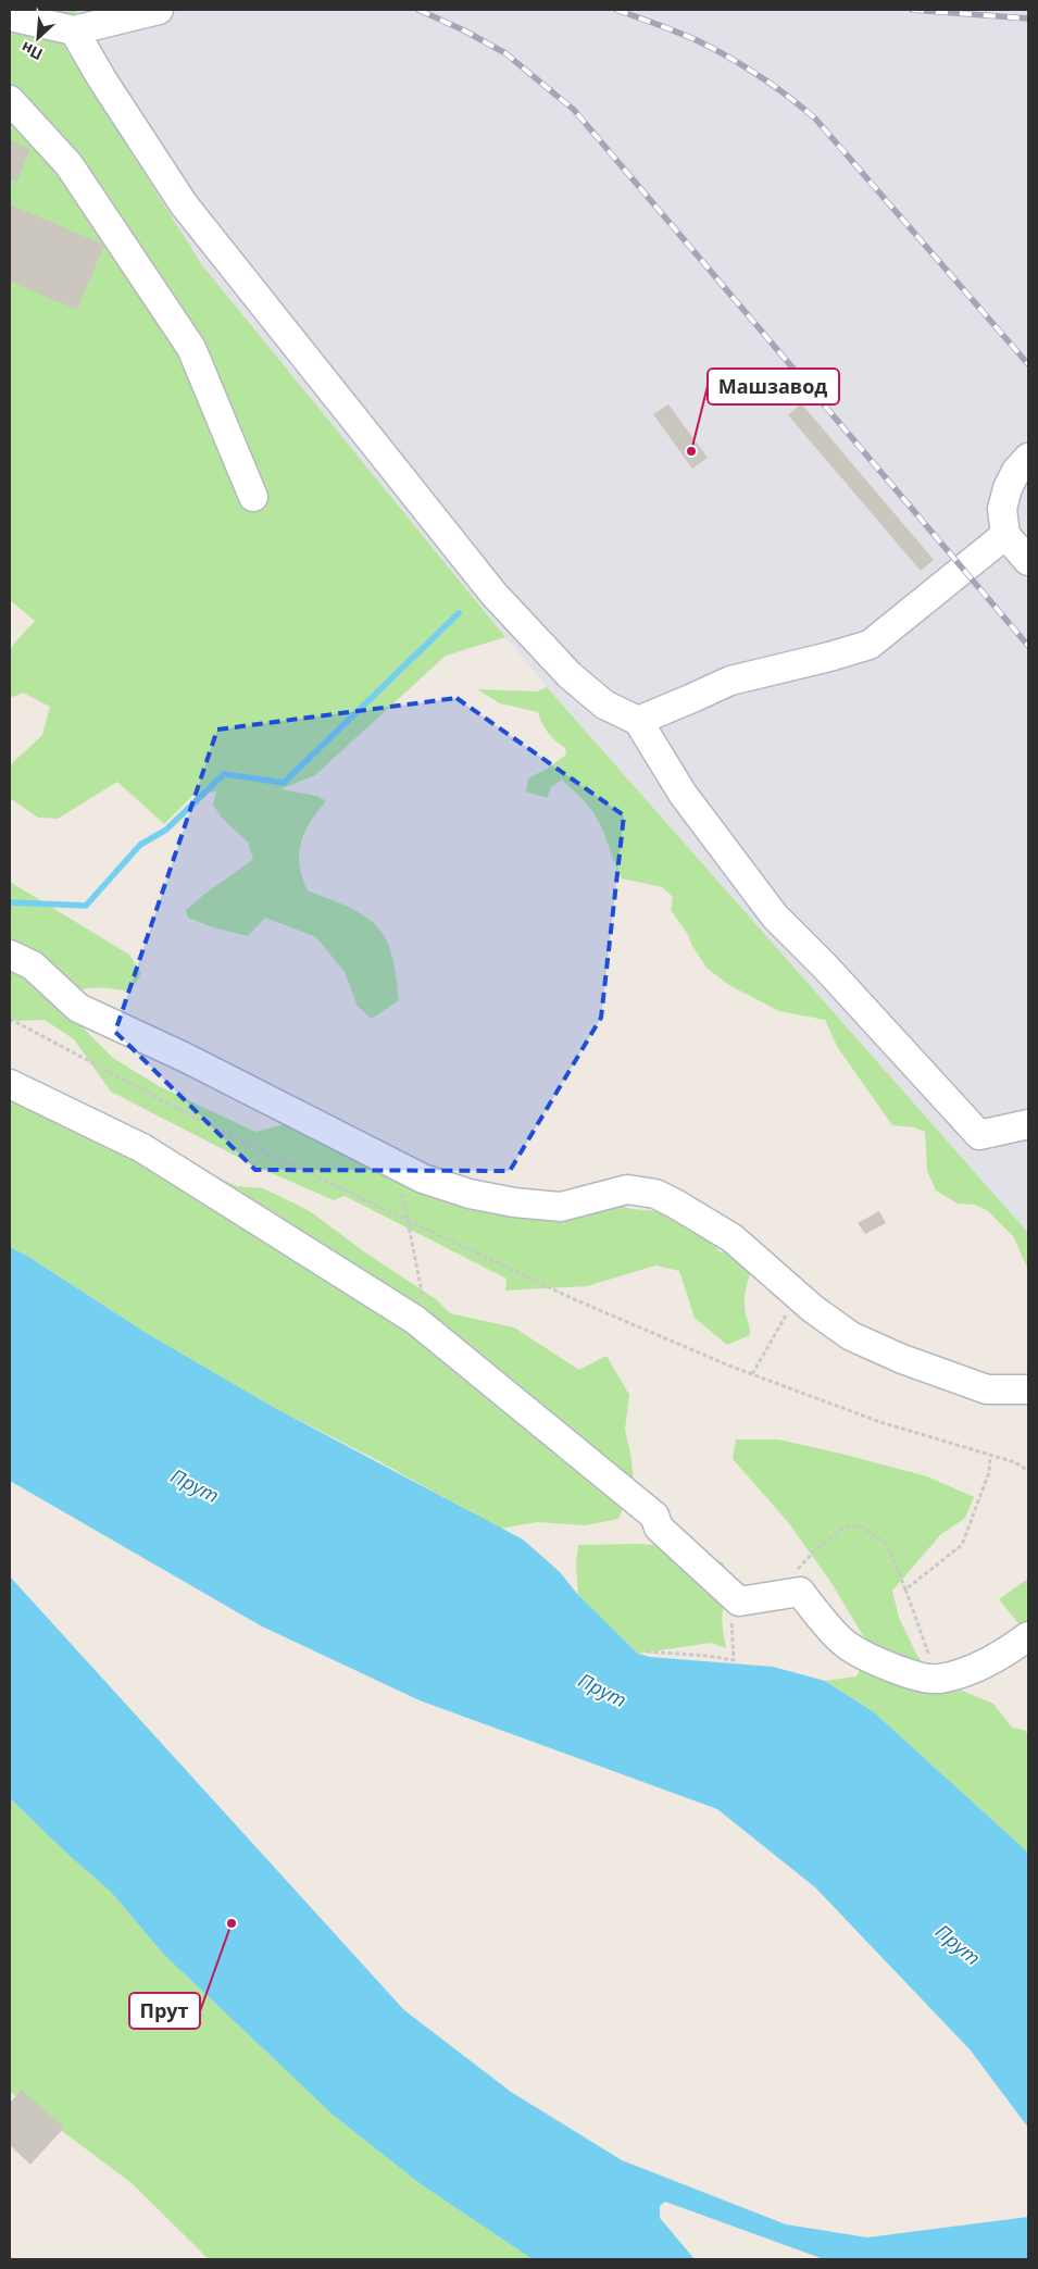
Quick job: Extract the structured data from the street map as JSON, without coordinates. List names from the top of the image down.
{
  "water": ["Прут"],
  "places": ["Машзавод", "Прут"],
  "north": "bottom left"
}
